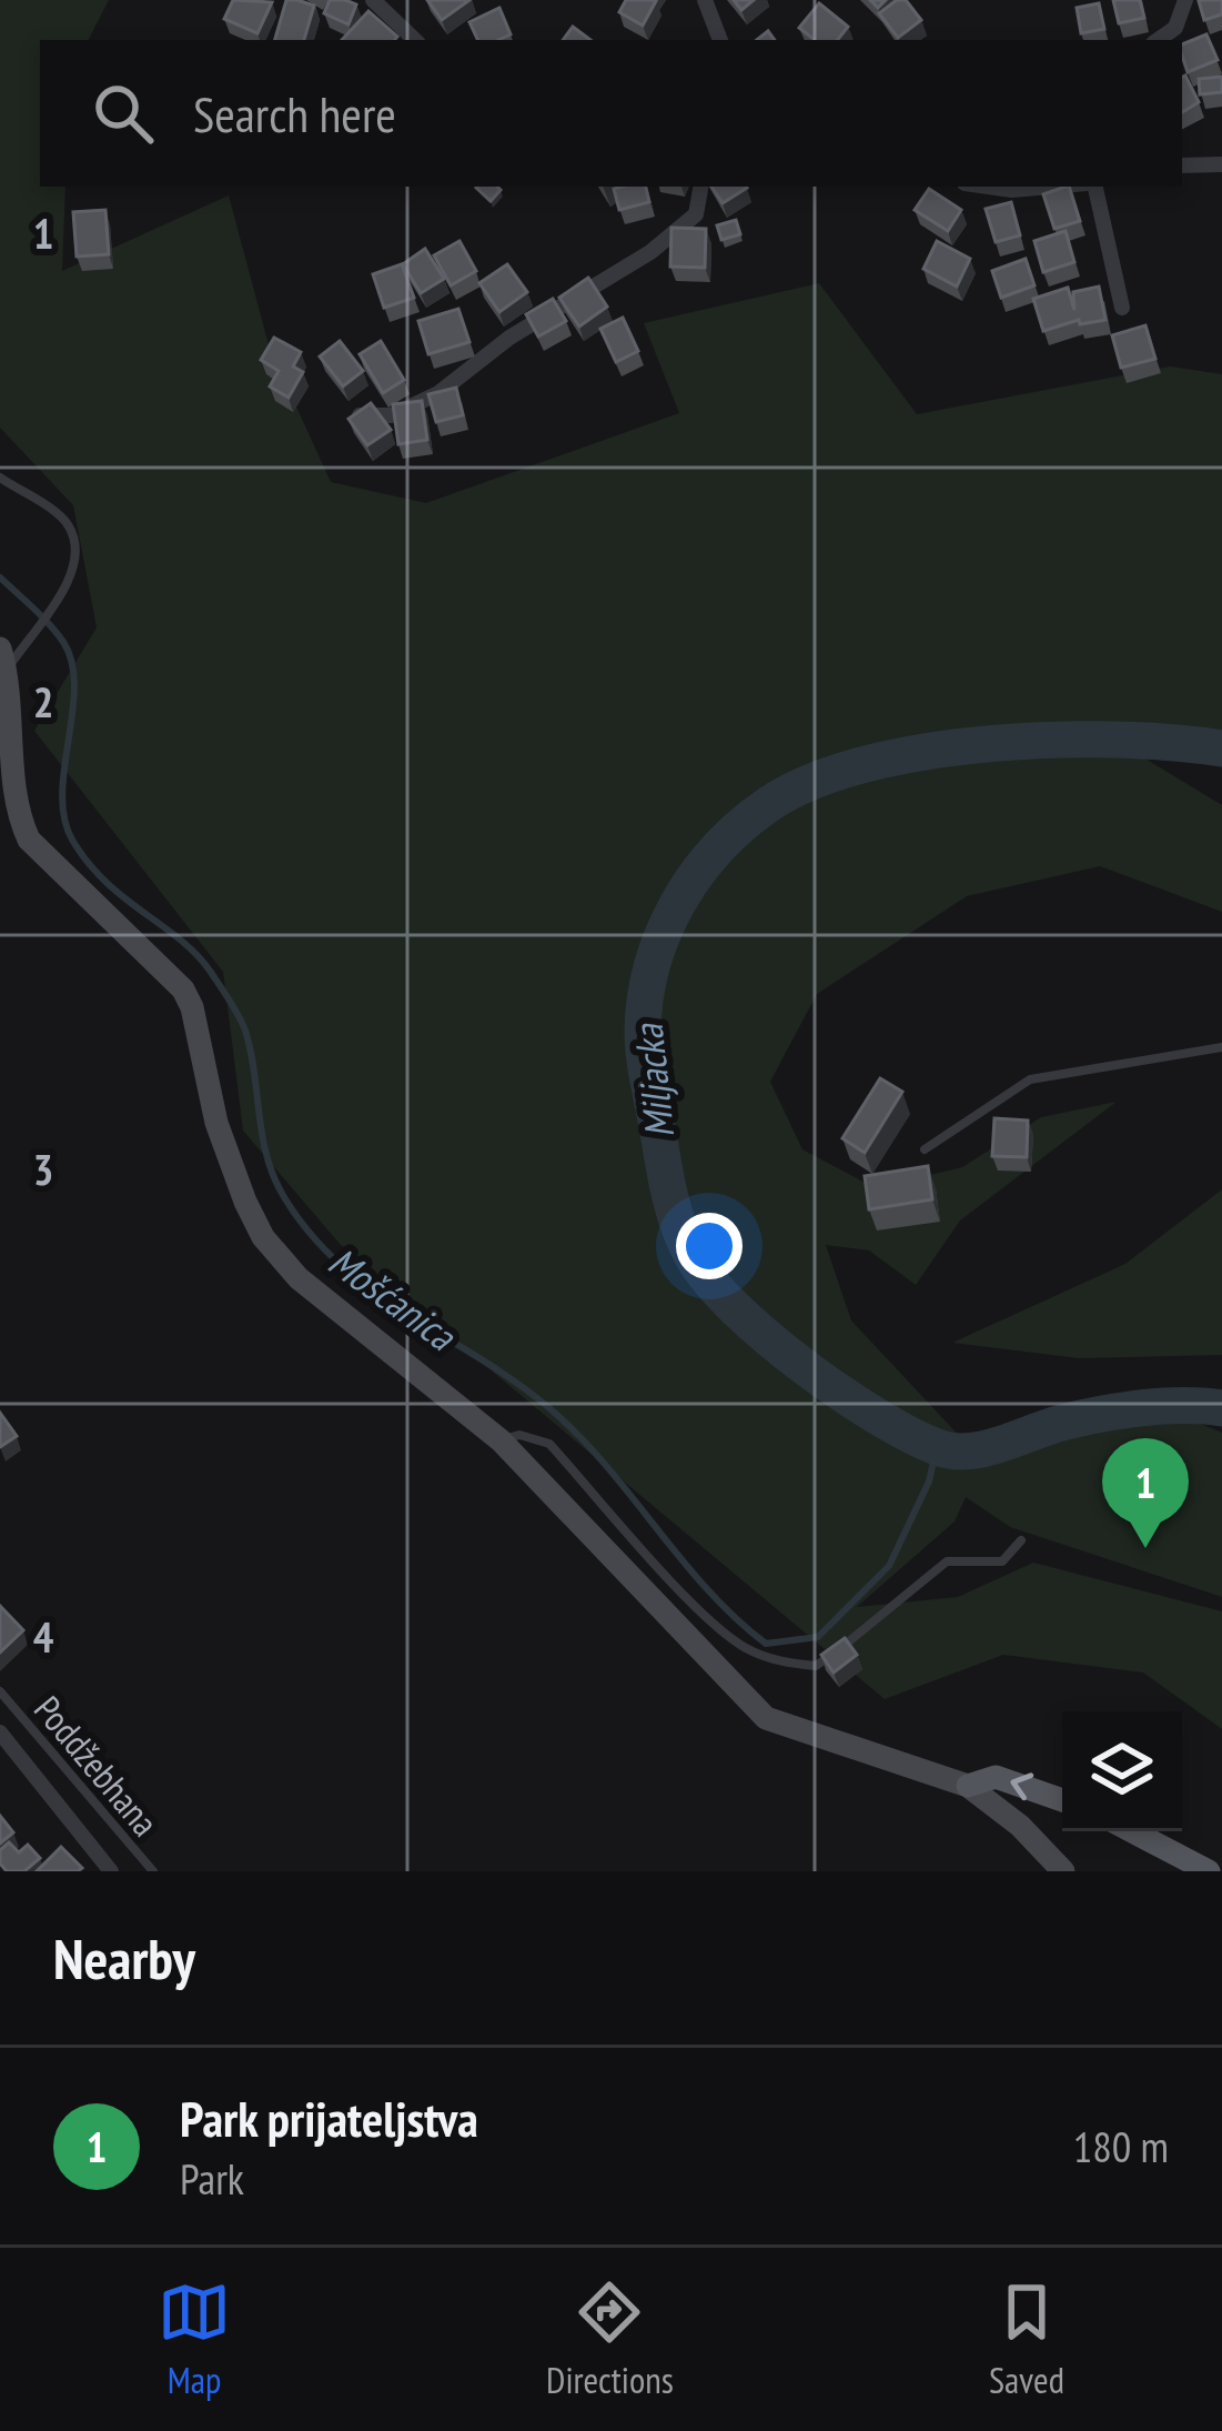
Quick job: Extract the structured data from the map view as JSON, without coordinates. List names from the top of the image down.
{
  "streets": {
    "lane": ["Poddžebhana"]
  },
  "water": ["Miljacka", "Mošćanica"],
  "page": {
    "search": "Search here",
    "pins": "1",
    "heading": "Nearby",
    "list": [
      {
        "mark": "1",
        "name": "Park prijateljstva",
        "note": "Park",
        "value": "180 m"
      }
    ],
    "nav": ["Map", "Directions", "Saved"]
  },
  "grid": {
    "rows": [
      "1",
      "2",
      "3",
      "4"
    ]
  }
}
